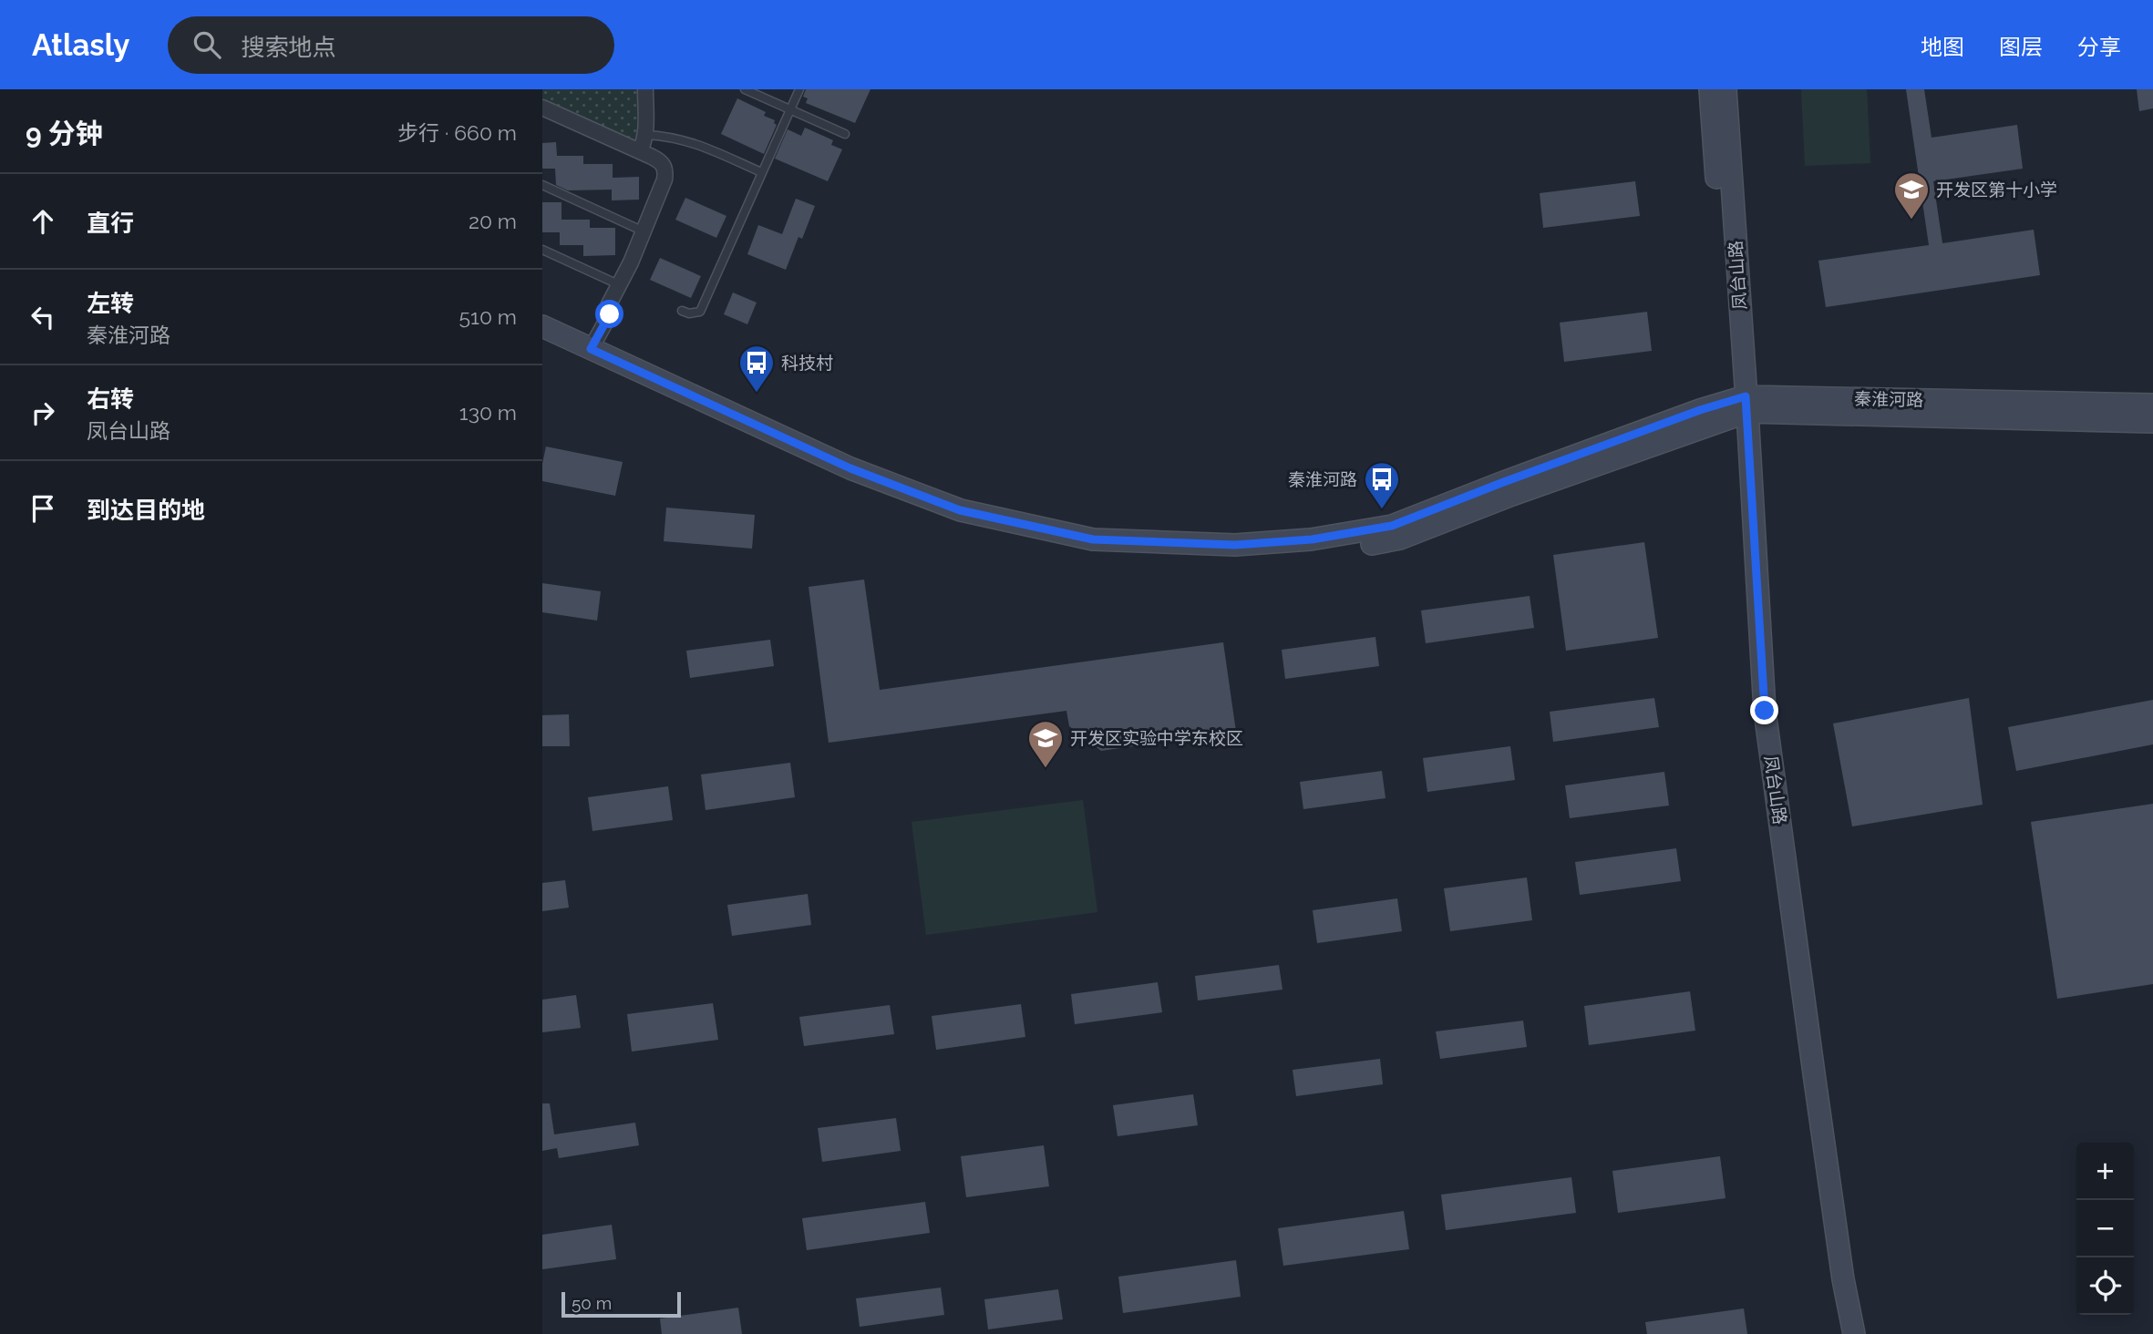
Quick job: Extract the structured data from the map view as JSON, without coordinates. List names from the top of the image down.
{
  "streets": {
    "main road": ["凤台山路", "秦淮河路"]
  },
  "crossings": [
    ["凤台山路", "秦淮河路"]
  ],
  "places": {
    "school or university": ["开发区第十小学", "开发区实验中学东校区"],
    "bus stop": ["科技村", "秦淮河路"]
  },
  "scale_bar": "50 m",
  "page": {
    "header": "Atlasly",
    "search": "搜索地点",
    "nav": ["地图", "图层", "分享"],
    "heading": ["9 分钟", "步行 · 660 m"],
    "list": [
      ["直行", "20 m"],
      ["左转", "秦淮河路", "510 m"],
      ["右转", "凤台山路", "130 m"],
      "到达目的地"
    ],
    "map_buttons": ["+", "−"],
    "scale": "50 m"
  }
}
